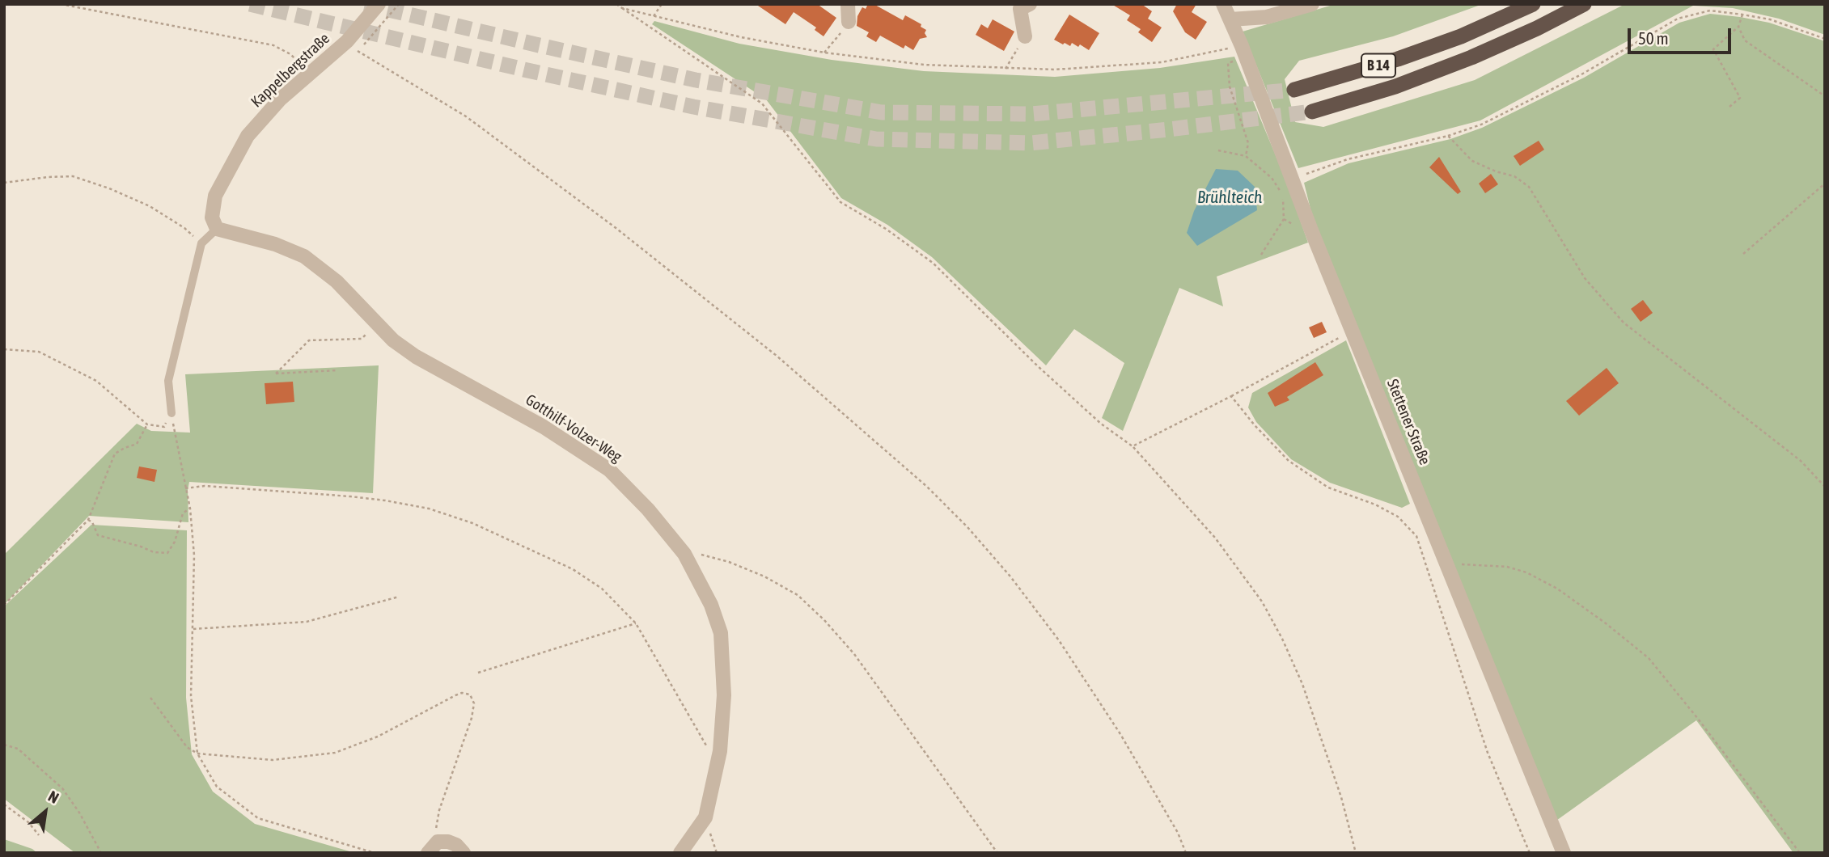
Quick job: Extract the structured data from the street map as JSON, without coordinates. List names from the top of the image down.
{
  "streets": {
    "highway": ["B 14"],
    "street": ["Kappelbergstraße", "Stettener Straße", "Gotthilf-Volzer-Weg"]
  },
  "crossings": [
    ["Kappelbergstraße", "Gotthilf-Volzer-Weg"]
  ],
  "water": ["Brühlteich"],
  "scale_bar": "50 m",
  "north": "top right"
}
